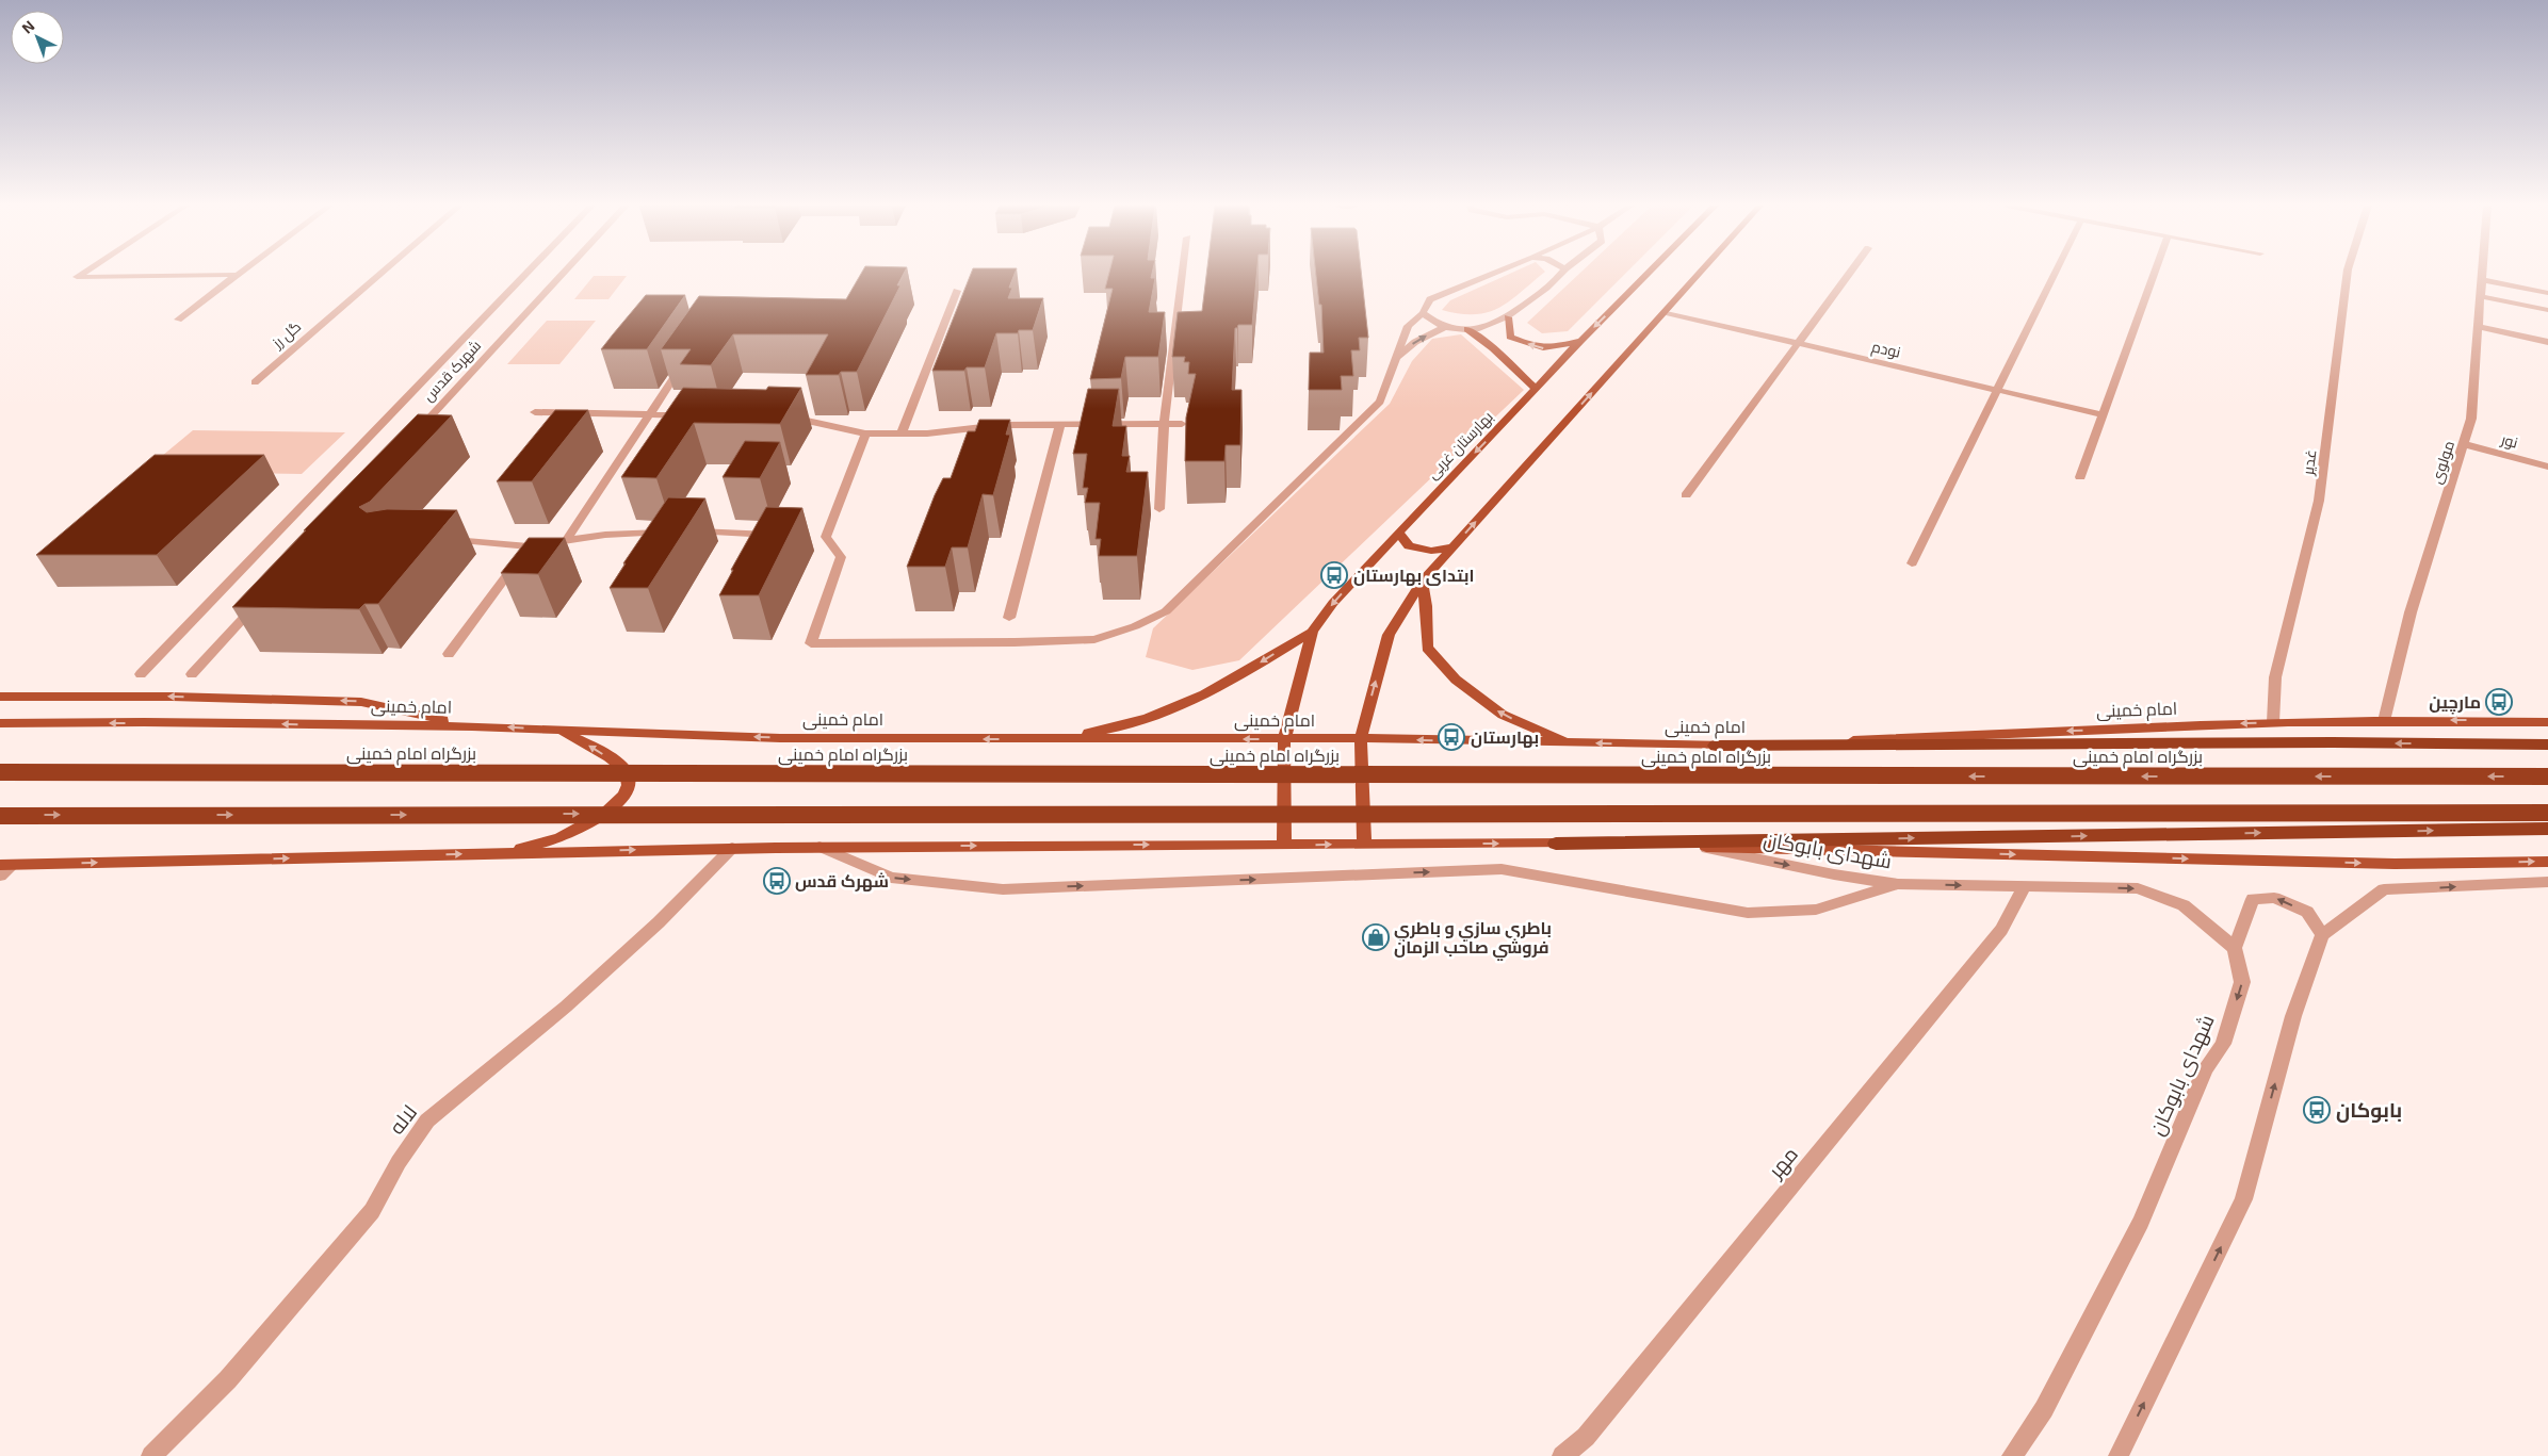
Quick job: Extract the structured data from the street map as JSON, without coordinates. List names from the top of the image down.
{
  "streets": {
    "highway": ["بزرگراه امام خمینی"],
    "main road": ["بهارستان غربی", "امام خمینی"],
    "street": [
      "گل رز",
      "نودم",
      "شهرک قدس",
      "نور",
      "غدیر",
      "مولوی",
      "شهدای بابوکان",
      "لاله",
      "مهر"
    ]
  },
  "crossings": [
    ["نور", "مولوی"],
    ["بهارستان غربی", "امام خمینی"],
    ["غدیر", "امام خمینی"],
    ["مولوی", "امام خمینی"],
    ["شهدای بابوکان", "مهر"]
  ],
  "places": {
    "bus stop": [
      "ابتدای بهارستان",
      "مارچین",
      "بهارستان",
      "شهرک قدس",
      "بابوکان"
    ],
    "shop": ["باطري سازي و باطري فروشي صاحب الزمان"]
  },
  "north": "top left"
}
